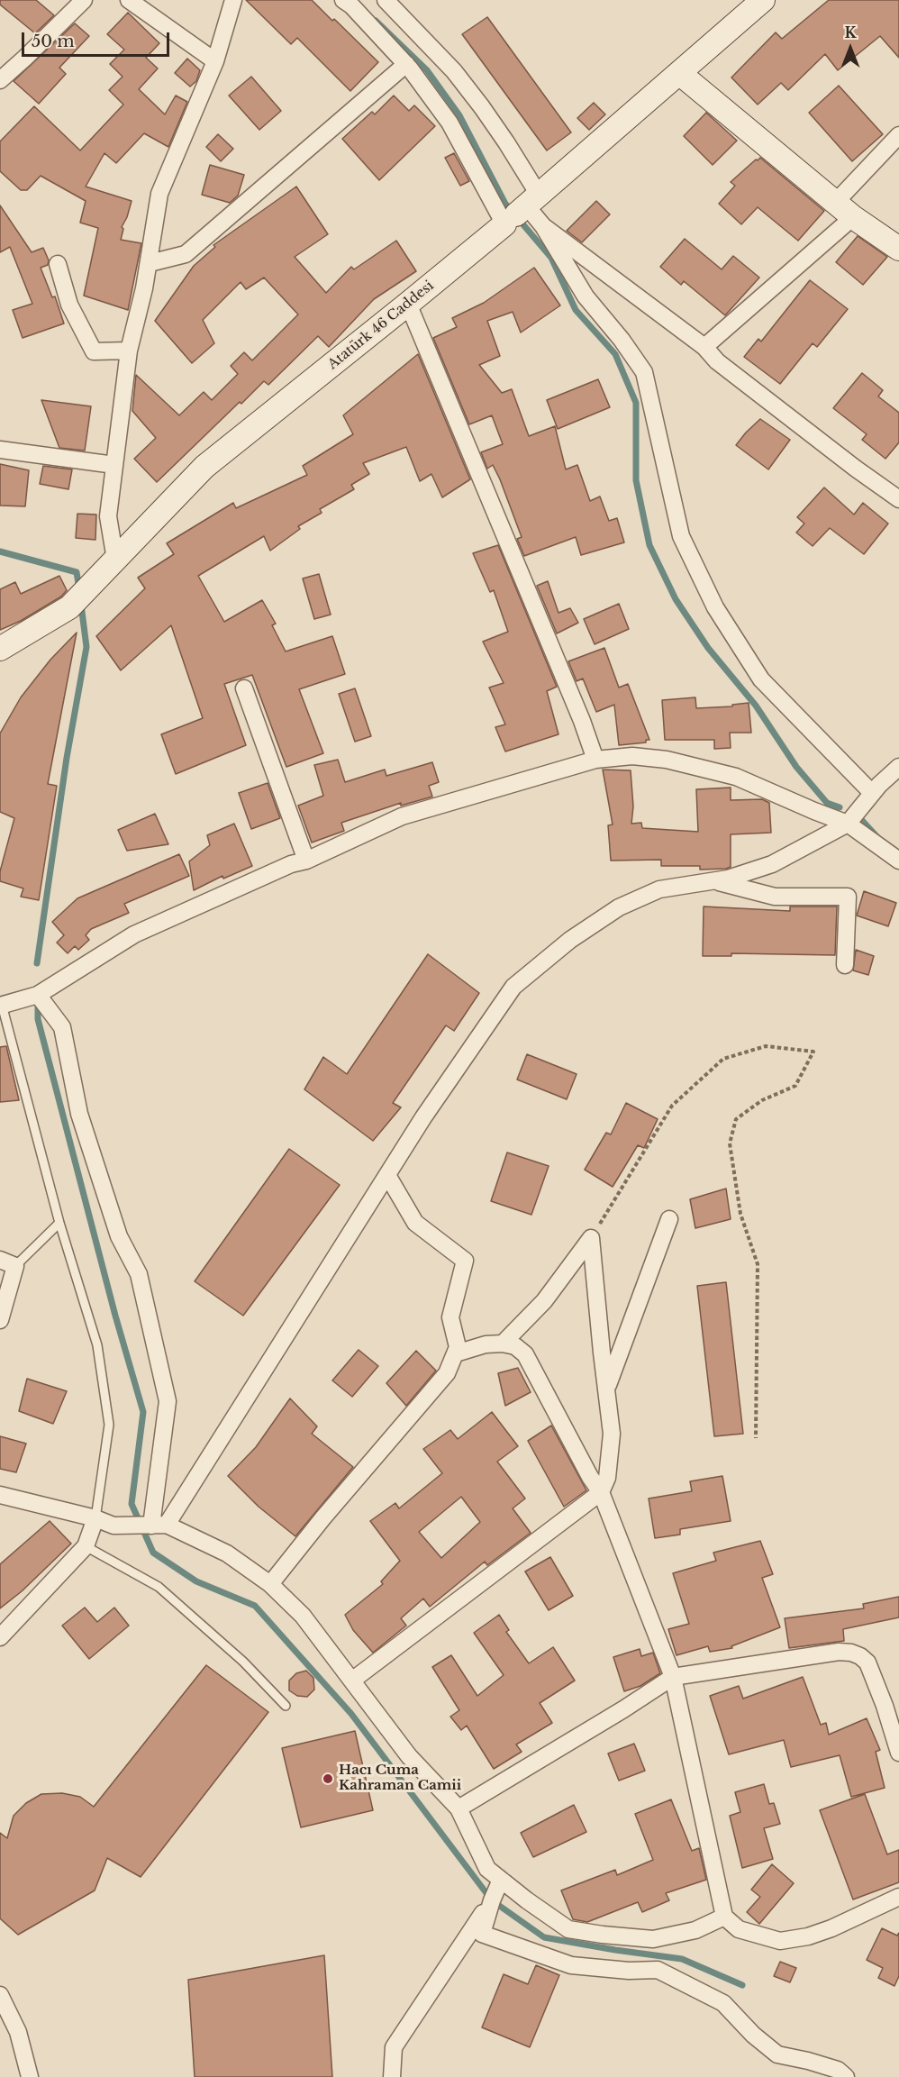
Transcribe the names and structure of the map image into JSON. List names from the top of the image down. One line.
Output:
{"streets":{"street":["Atatürk 46 Caddesi"]},"places":["Hacı Cuma Kahraman Camii"],"scale_bar":"50 m","north":"top"}
